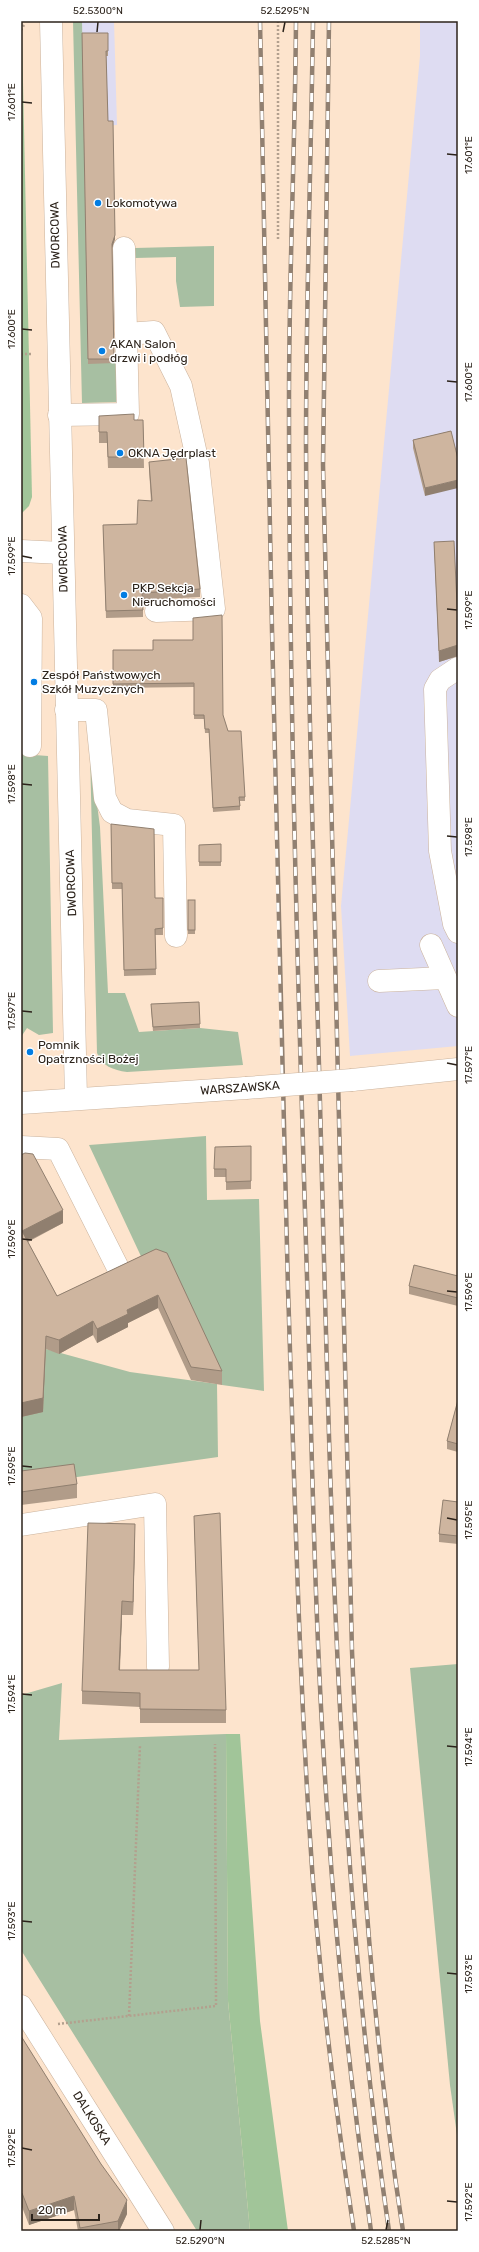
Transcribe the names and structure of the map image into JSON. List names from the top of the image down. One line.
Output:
{"streets":{"street":["DWORCOWA","WARSZAWSKA","DALKOSKA"]},"crossings":[["DWORCOWA","WARSZAWSKA"]],"places":["Lokomotywa","AKAN Salon drzwi i podłóg","OKNA Jędrplast","PKP Sekcja Nieruchomości","Zespół Państwowych Szkół Muzycznych","Pomnik Opatrzności Bożej"],"scale_bar":"20 m","coordinates":["52.5300°N","52.5295°N","17.601°E","17.600°E","17.599°E","17.598°E","17.597°E","17.596°E","17.595°E","17.594°E","17.593°E","17.592°E","52.5290°N","52.5285°N"]}
